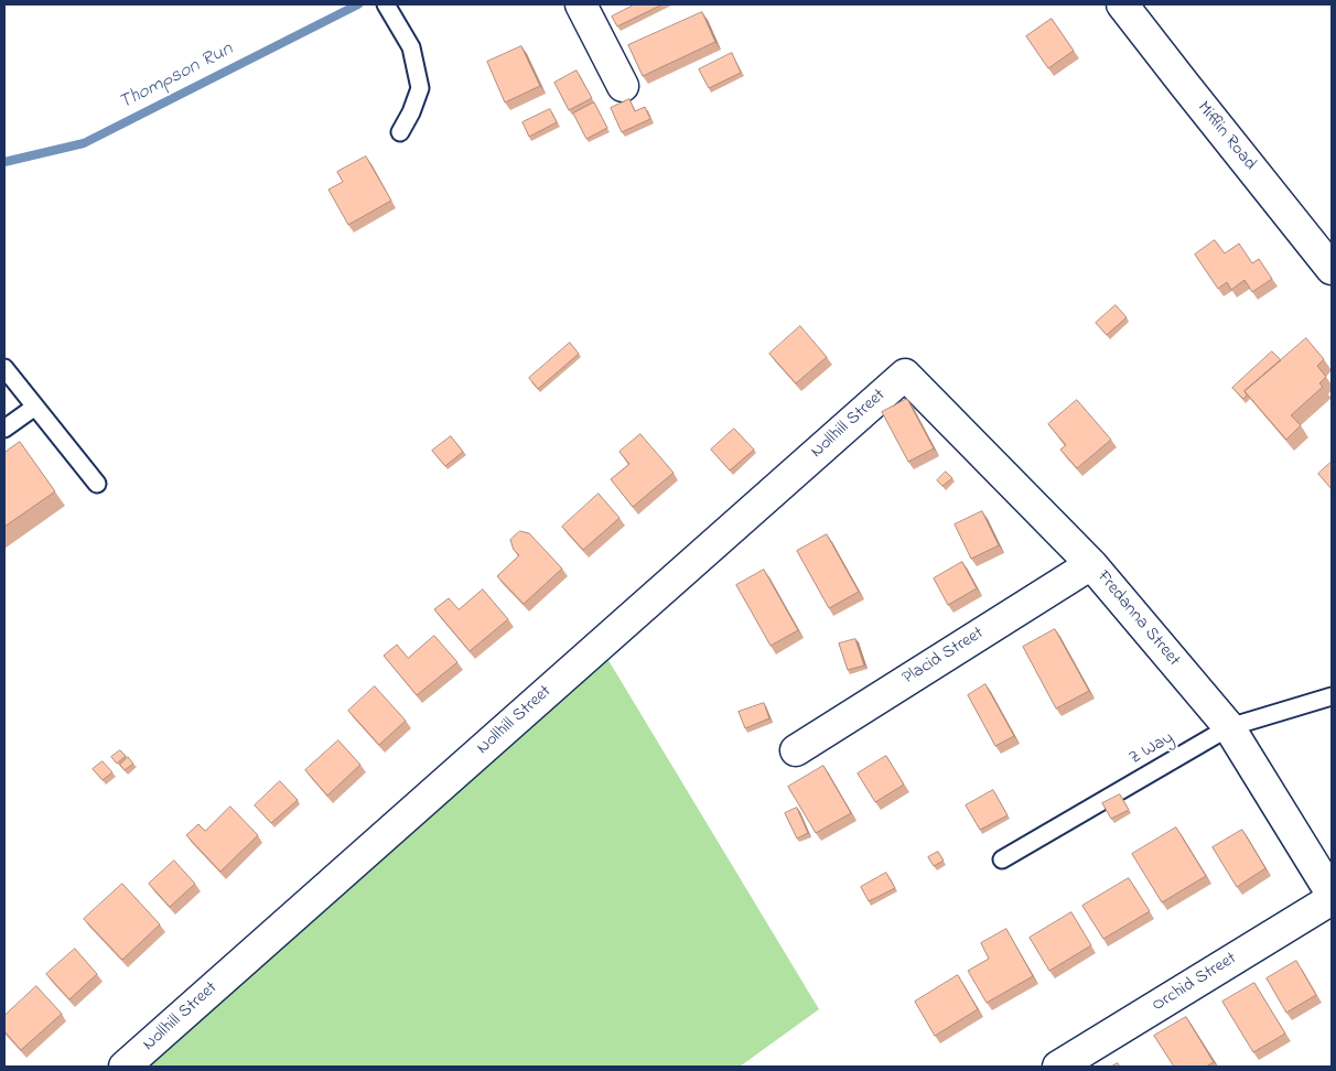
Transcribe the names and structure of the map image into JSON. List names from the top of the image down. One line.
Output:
{"streets":{"street":["Mifflin Road","Nollhill Street","Fredanna Street","Placid Street","Orchid Street"],"lane":["Z Way"]},"crossings":[["Nollhill Street","Fredanna Street"],["Fredanna Street","Placid Street"],["Fredanna Street","Z Way"]],"water":["Thompson Run"]}
